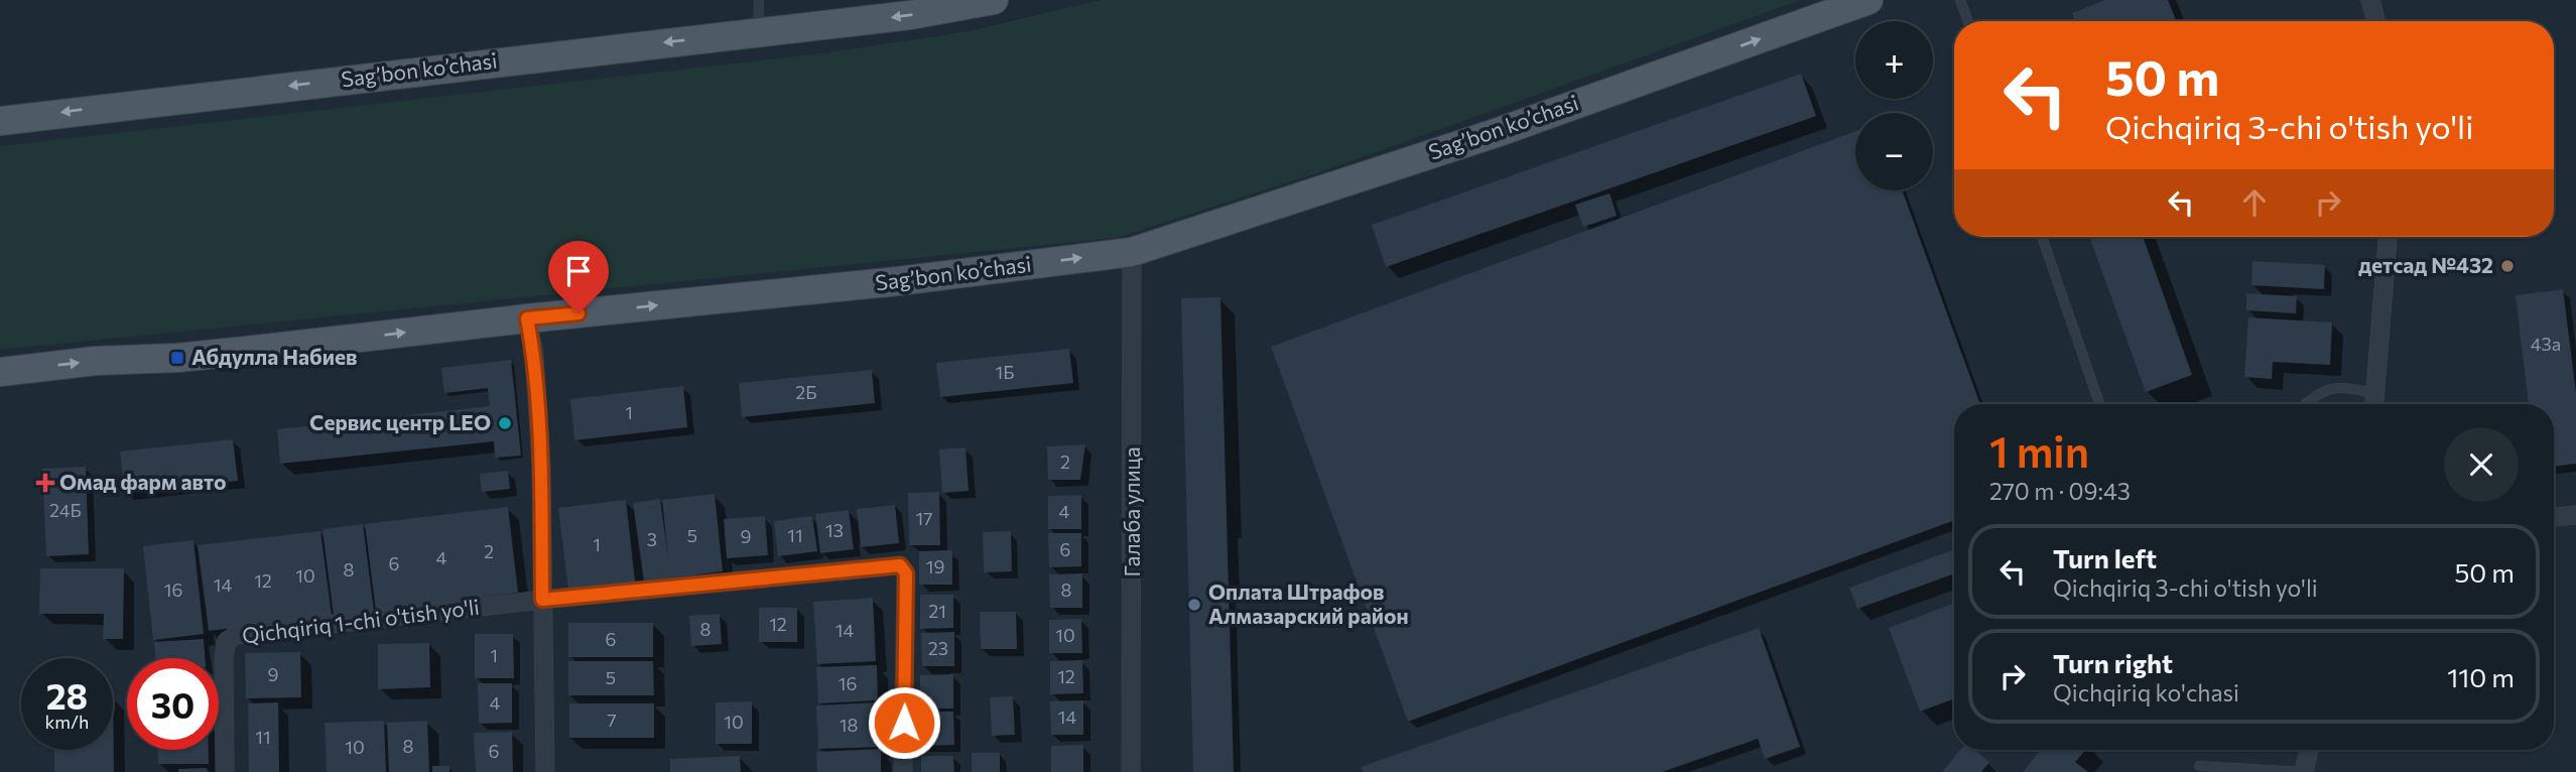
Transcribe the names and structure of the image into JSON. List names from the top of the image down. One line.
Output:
{"streets":{"main road":["Sag’bon ko’chasi"],"street":["Галаба улица","Qichqiriq 1-chi o'tish yo'li"]},"crossings":[["Sag’bon ko’chasi","Галаба улица"]],"places":{"other":["детсад №432","Сервис центр LEO","Оплата Штрафов Aлмазарский район"],"transit":["Абдулла Набиев"],"health":["Омад фарм авто"]},"house_numbers":["43a","1Б","2Б","1","2","24Б","4","17","13","5","11","9","3","1","6","2","4","6","19","8","10","12","14","16","8","21","12","8","14","10","6","23","1","9","12","5","16","4","14","7","10","18","11","8","10","6"],"page":{"map_buttons":["+","−"],"turn":["50 m","Qichqiriq 3-chi o'tish yo'li"],"heading":["1 min","270 m · 09:43"],"list":[{"name":"Turn left","note":"Qichqiriq 3-chi o'tish yo'li","value":"50 m"},{"name":"Turn right","note":"Qichqiriq ko'chasi","value":"110 m"}],"speed":"28 km/h","limit":"30"}}
